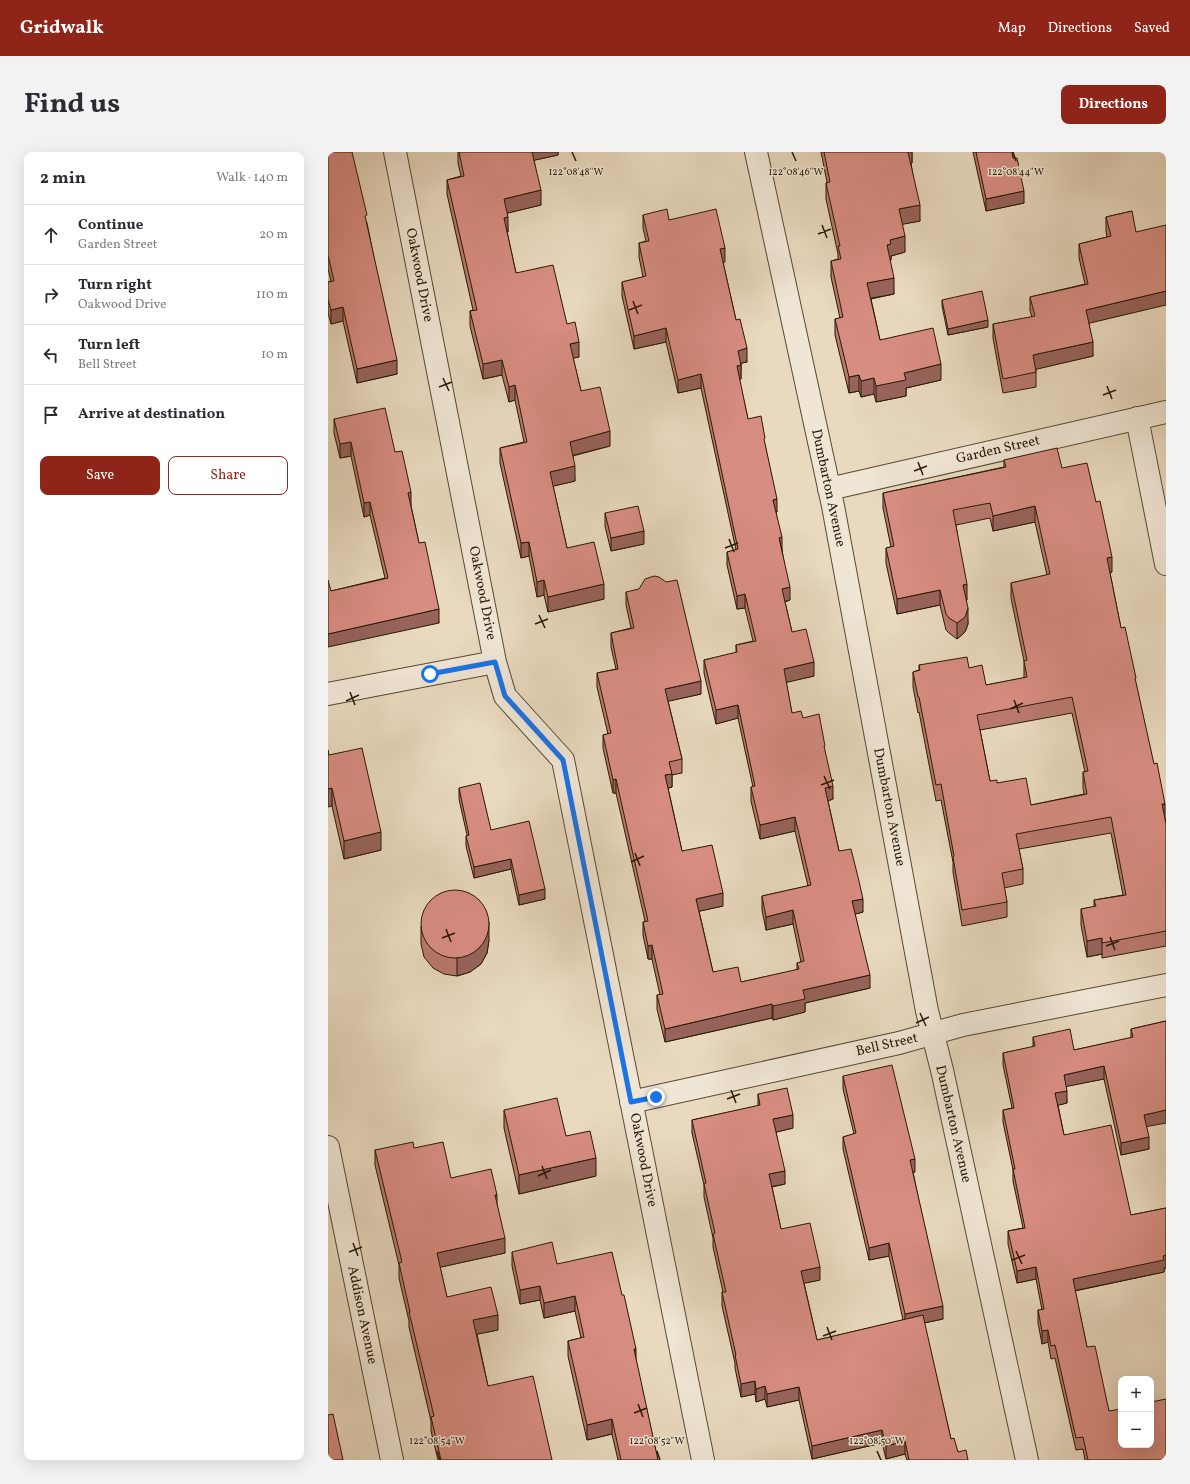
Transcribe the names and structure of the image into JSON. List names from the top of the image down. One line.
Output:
{"streets":{"street":["Oakwood Drive","Garden Street","Dumbarton Avenue","Bell Street","Addison Avenue"]},"crossings":[["Oakwood Drive","Bell Street"],["Garden Street","Dumbarton Avenue"],["Dumbarton Avenue","Bell Street"]],"page":{"header":"Gridwalk","nav":["Map","Directions","Saved"],"title":"Find us","buttons":["Directions",["Save","Share"]],"heading":["2 min","Walk · 140 m"],"list":[["Continue","Garden Street","20 m"],["Turn right","Oakwood Drive","110 m"],["Turn left","Bell Street","10 m"],"Arrive at destination"],"map_buttons":["+","−"]},"coordinates":["122°08'48\"W","122°08'46\"W","122°08'44\"W","122°08'54\"W","122°08'52\"W","122°08'50\"W"]}
